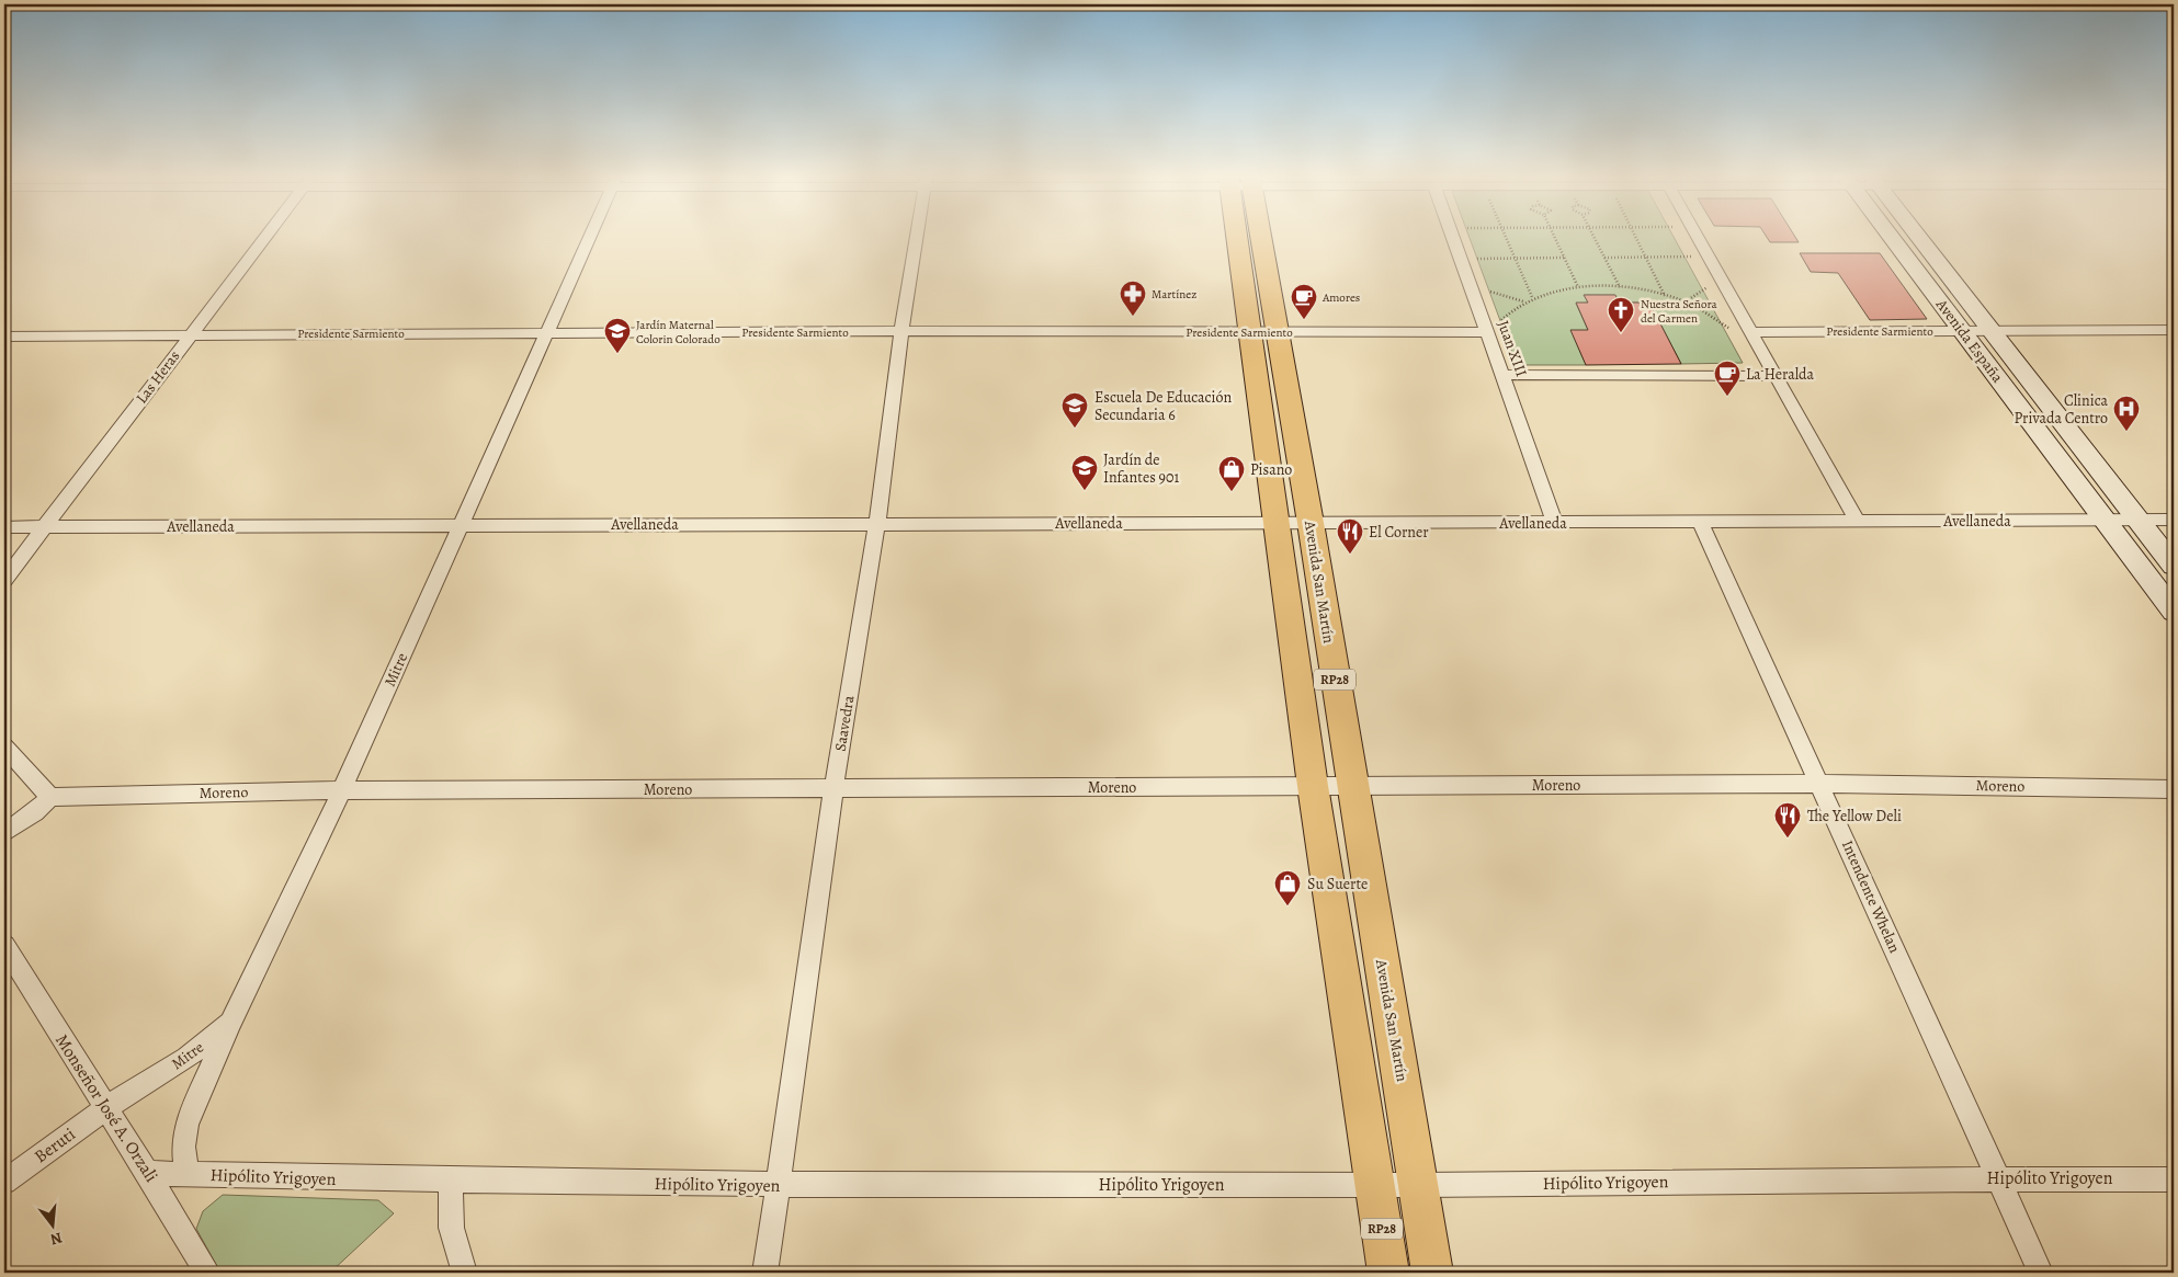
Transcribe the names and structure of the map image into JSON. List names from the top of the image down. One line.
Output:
{"streets":{"main road":["Avenida España","Avenida San Martín","RP28"],"street":["Presidente Sarmiento","Juan XIII","Las Heras","Avellaneda","Mitre","Saavedra","Moreno","Intendente Whelan","Monseñor José A. Orzali","Beruti","Hipólito Yrigoyen"]},"crossings":[["Presidente Sarmiento","Avenida España"],["Presidente Sarmiento","Juan XIII"],["Presidente Sarmiento","Las Heras"],["Presidente Sarmiento","Avenida San Martín"],["Presidente Sarmiento","Mitre"],["Presidente Sarmiento","Saavedra"],["Avenida España","Avellaneda"],["Juan XIII","Avellaneda"],["Las Heras","Avellaneda"],["Avellaneda","Avenida San Martín"],["Avellaneda","Mitre"],["Avellaneda","Saavedra"],["Avellaneda","Intendente Whelan"],["Avenida San Martín","RP28"],["Avenida San Martín","Moreno"],["Avenida San Martín","Hipólito Yrigoyen"],["Mitre","Moreno"],["Mitre","Monseñor José A. Orzali"],["Mitre","Beruti"],["RP28","Hipólito Yrigoyen"],["Saavedra","Moreno"],["Saavedra","Hipólito Yrigoyen"],["Moreno","Intendente Whelan"],["Intendente Whelan","Hipólito Yrigoyen"],["Monseñor José A. Orzali","Beruti"],["Monseñor José A. Orzali","Hipólito Yrigoyen"]],"places":{"pharmacy":["Martínez"],"cafe":["Amores","La Heralda"],"church":["Nuestra Señora del Carmen"],"school or university":["Jardín Maternal Colorin Colorado","Escuela De Educación Secundaria 6","Jardín de Infantes 901"],"hospital":["Clinica Privada Centro"],"shop":["Pisano","Su Suerte"],"restaurant":["El Corner","The Yellow Deli"]},"north":"bottom"}
